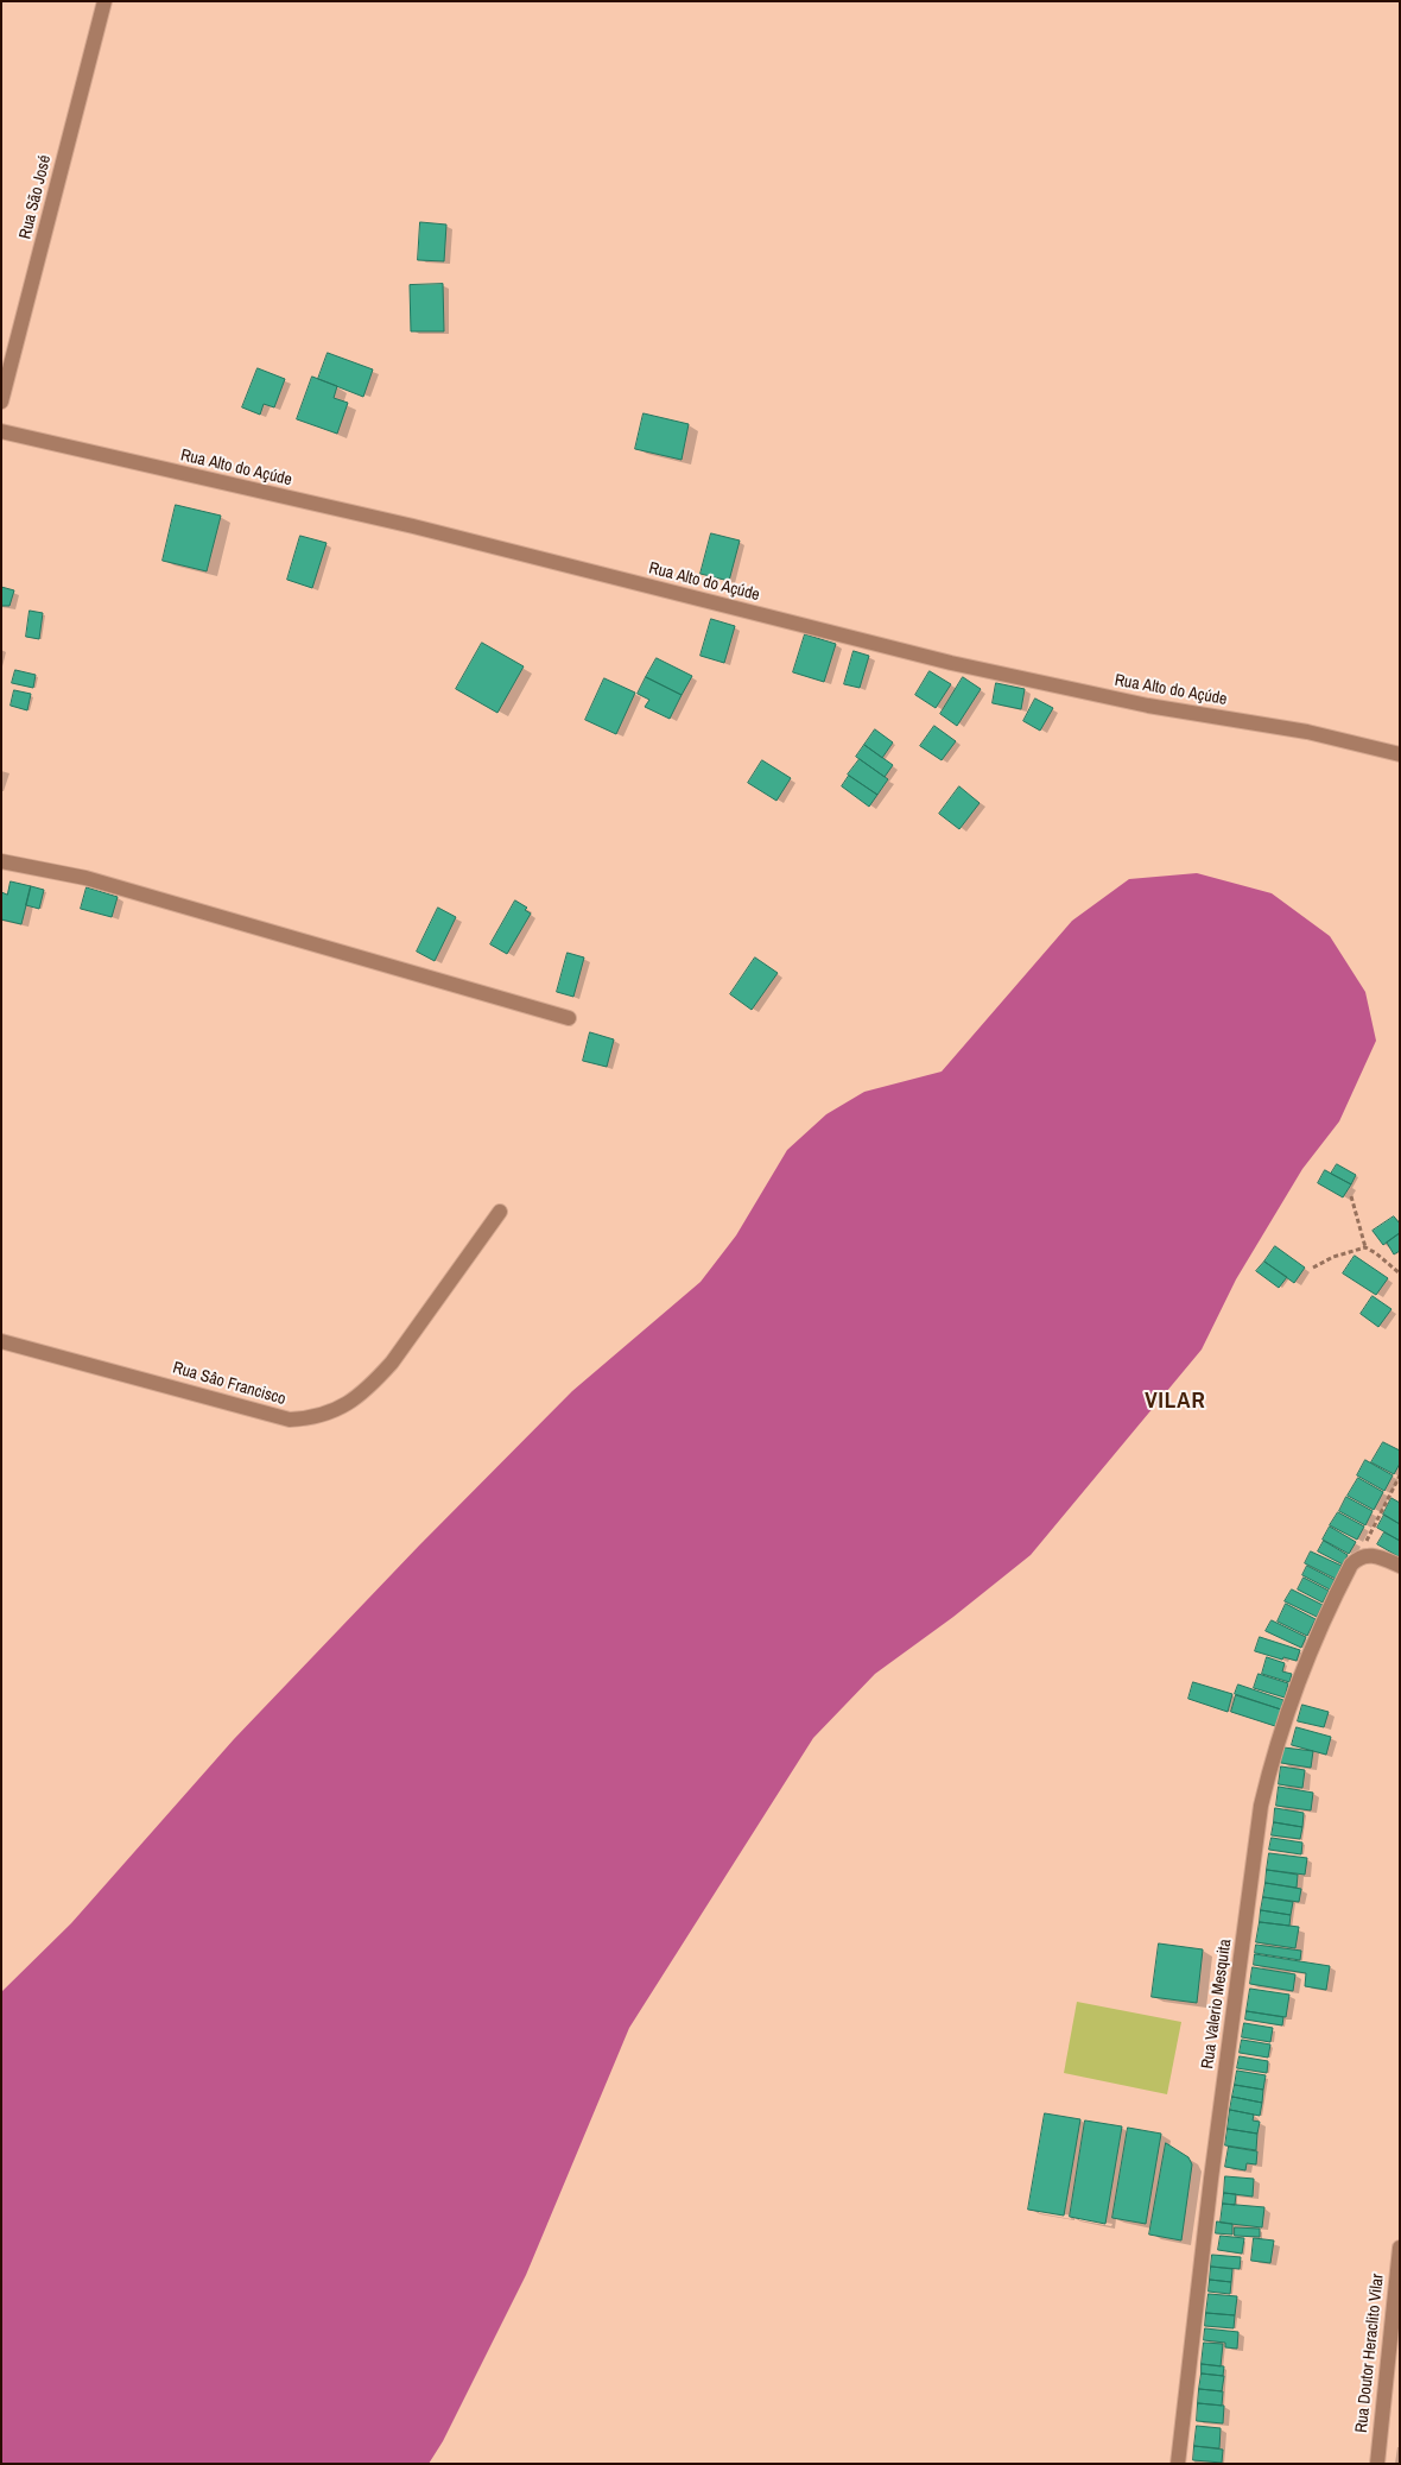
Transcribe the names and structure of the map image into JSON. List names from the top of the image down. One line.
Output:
{"streets":{"street":["Rua São José","Rua Alto do Açúde","Rua Sâo Francisco","Rua Valerio Mesquita","Rua Doutor Heraclito Vilar"]},"districts":["VILAR"]}
